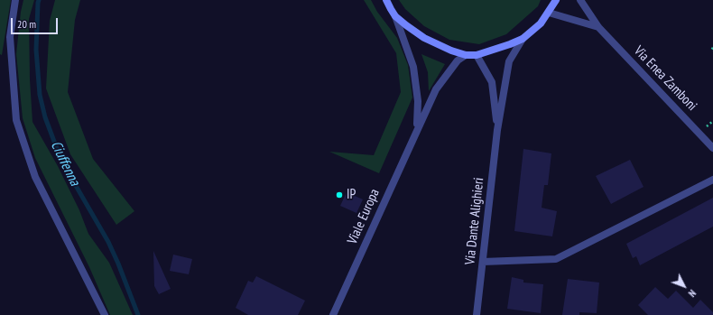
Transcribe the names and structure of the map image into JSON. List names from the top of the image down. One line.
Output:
{"streets":{"street":["Via Enea Zamboni","Viale Europa","Via Dante Alighieri"]},"water":["Ciuffenna"],"places":["IP"],"scale_bar":"20 m","north":"bottom right"}
